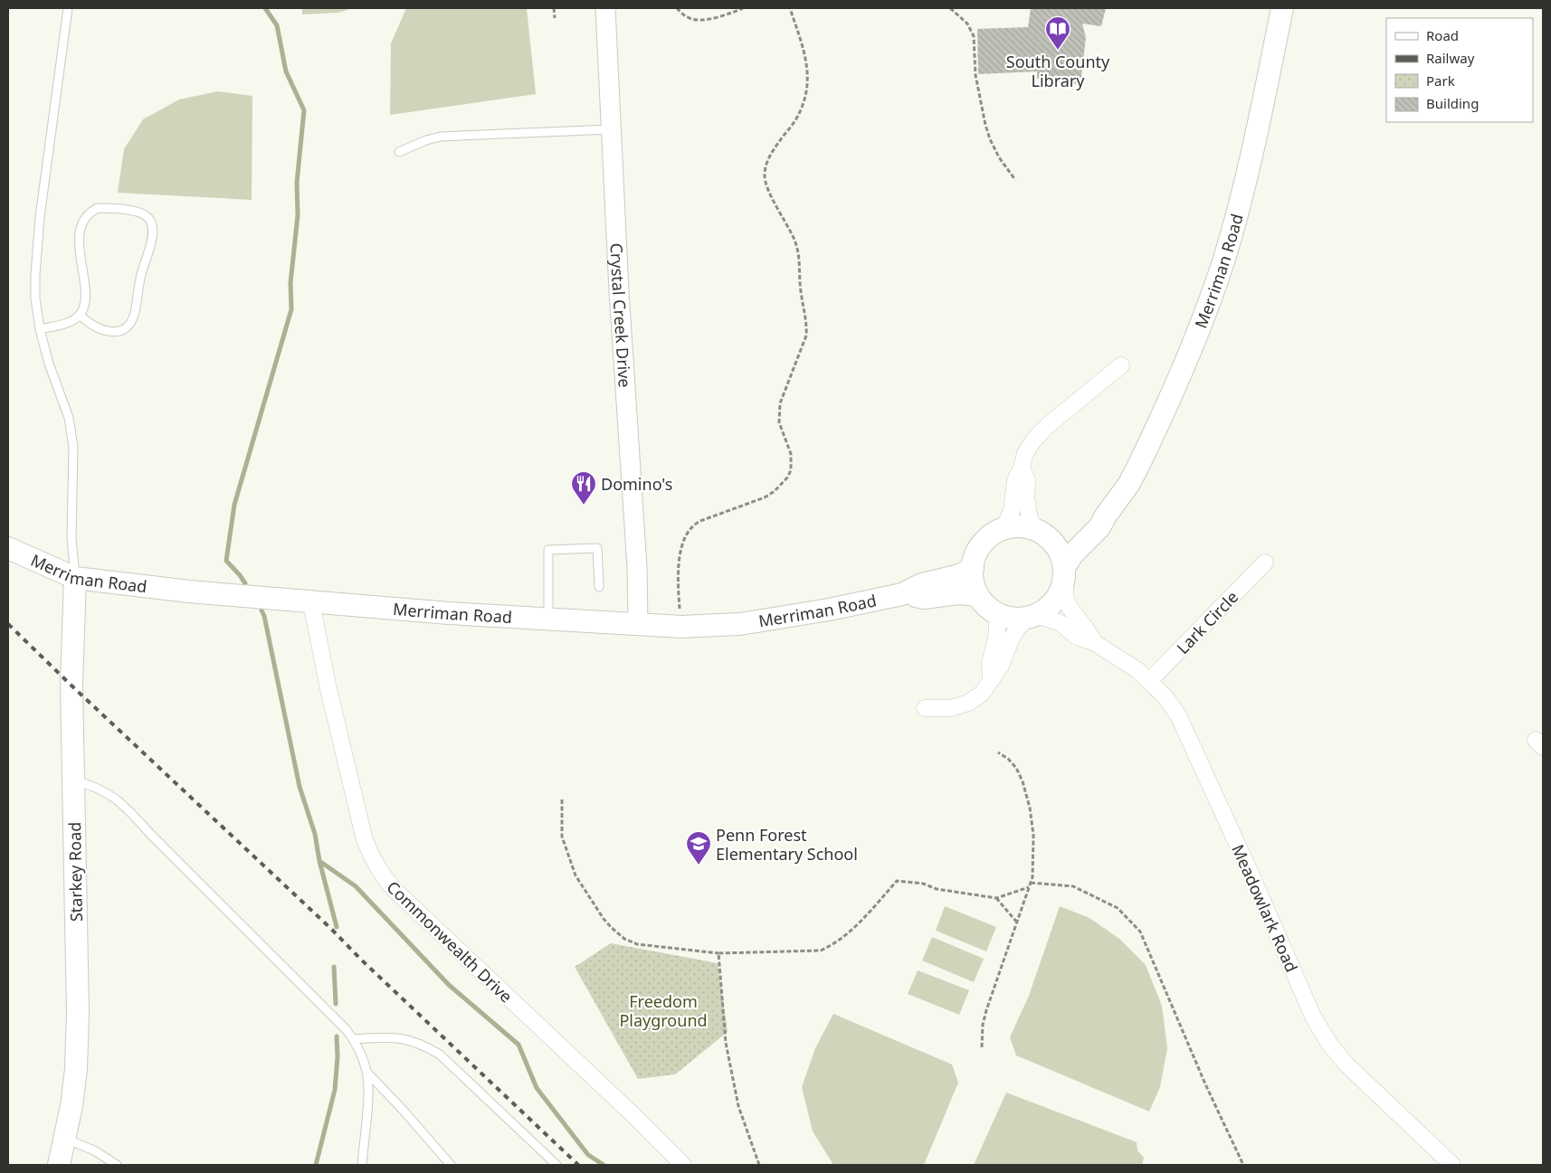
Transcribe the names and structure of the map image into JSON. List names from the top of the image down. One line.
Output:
{"streets":{"main road":["Merriman Road","Starkey Road"],"street":["Crystal Creek Drive","Lark Circle","Meadowlark Road","Commonwealth Drive"]},"crossings":[["Merriman Road","Crystal Creek Drive"],["Merriman Road","Starkey Road"],["Merriman Road","Meadowlark Road"],["Merriman Road","Commonwealth Drive"],["Lark Circle","Meadowlark Road"]],"parks":["Freedom Playground"],"places":{"library":["South County Library"],"restaurant":["Domino's"],"school or university":["Penn Forest Elementary School"]},"legend":["Road","Railway","Park","Building"]}
